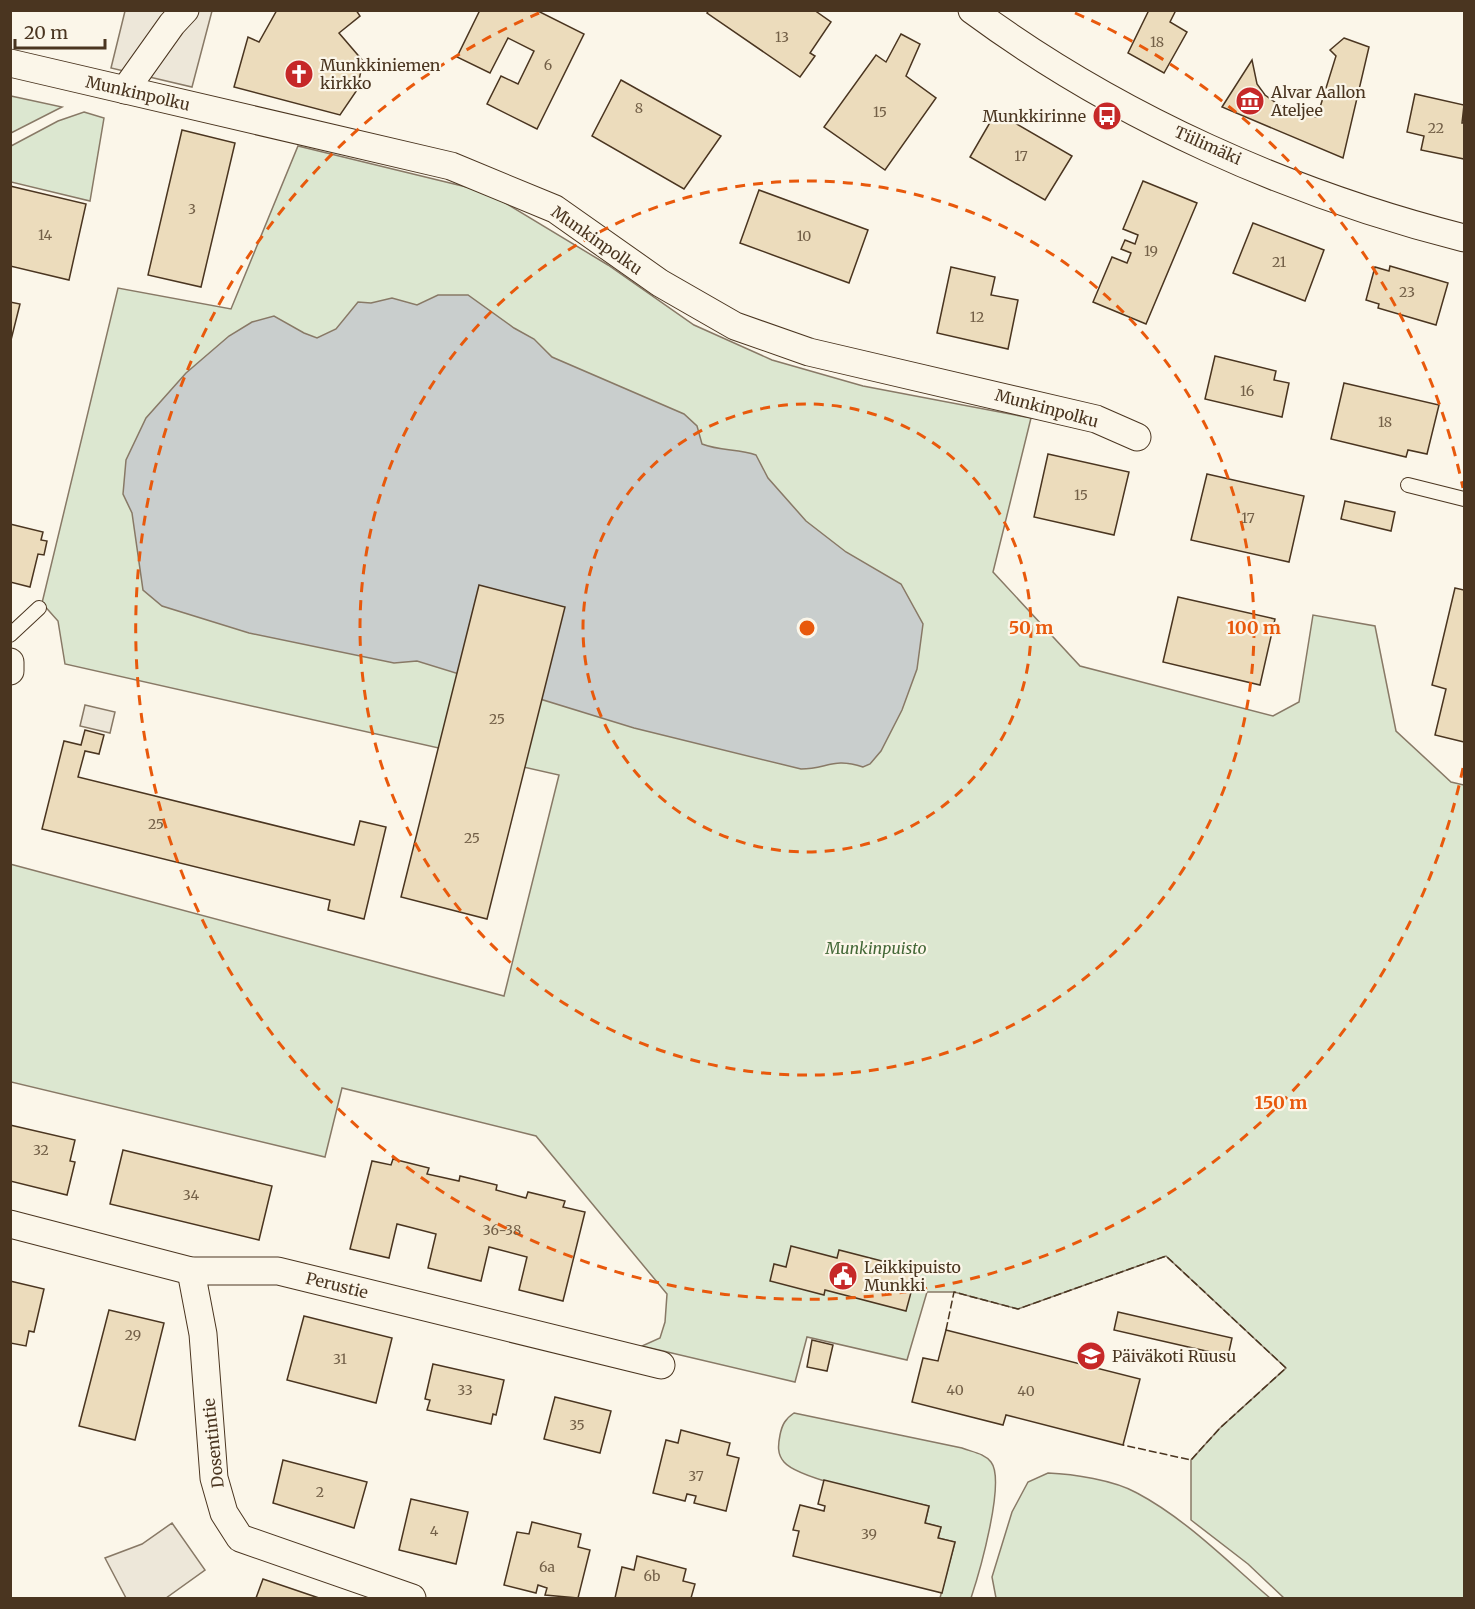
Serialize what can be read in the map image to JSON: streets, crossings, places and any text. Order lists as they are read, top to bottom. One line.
{"streets":{"street":["Munkinpolku","Tiilimäki","Perustie","Dosentintie"]},"crossings":[["Perustie","Dosentintie"]],"parks":["Munkinpuisto"],"places":{"church":["Munkkiniemen kirkko"],"museum":["Alvar Aallon Ateljee"],"bus stop":["Munkkirinne"],"public building":["Leikkipuisto Munkki"],"school or university":["Päiväkoti Ruusu"]},"house_numbers":["13","18","6","8","15","22","17","3","14","10","19","21","23","12","16","18","15","17","25","25","25","32","34","36-38","29","31","33","40","40","35","37","2","4","39","6a","6b"],"scale_bar":"20 m","rings":["50 m","100 m","150 m"]}
